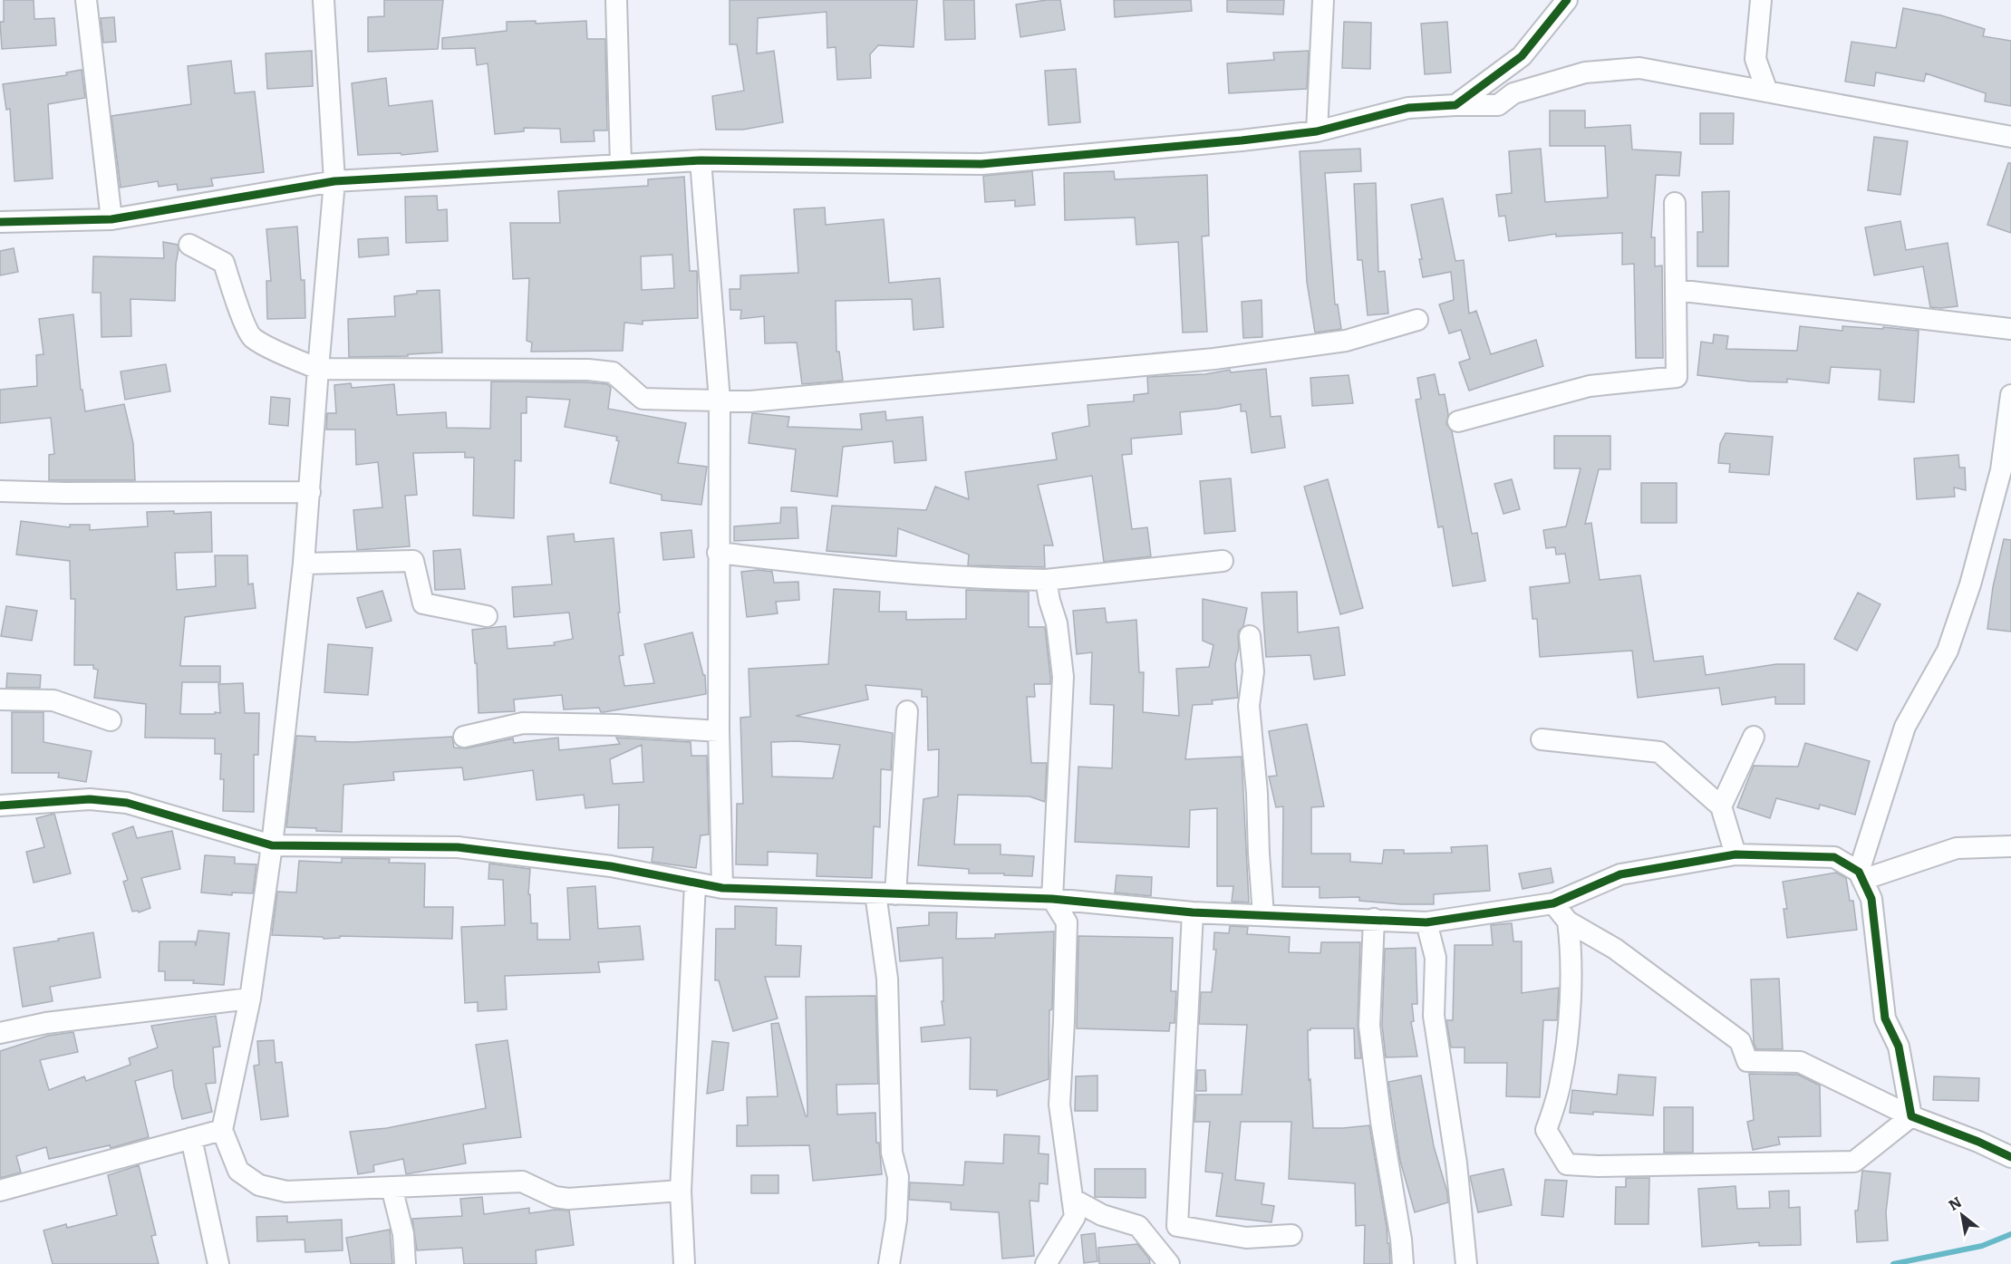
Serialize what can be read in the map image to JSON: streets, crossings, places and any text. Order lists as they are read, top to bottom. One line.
{"north":"top left"}
